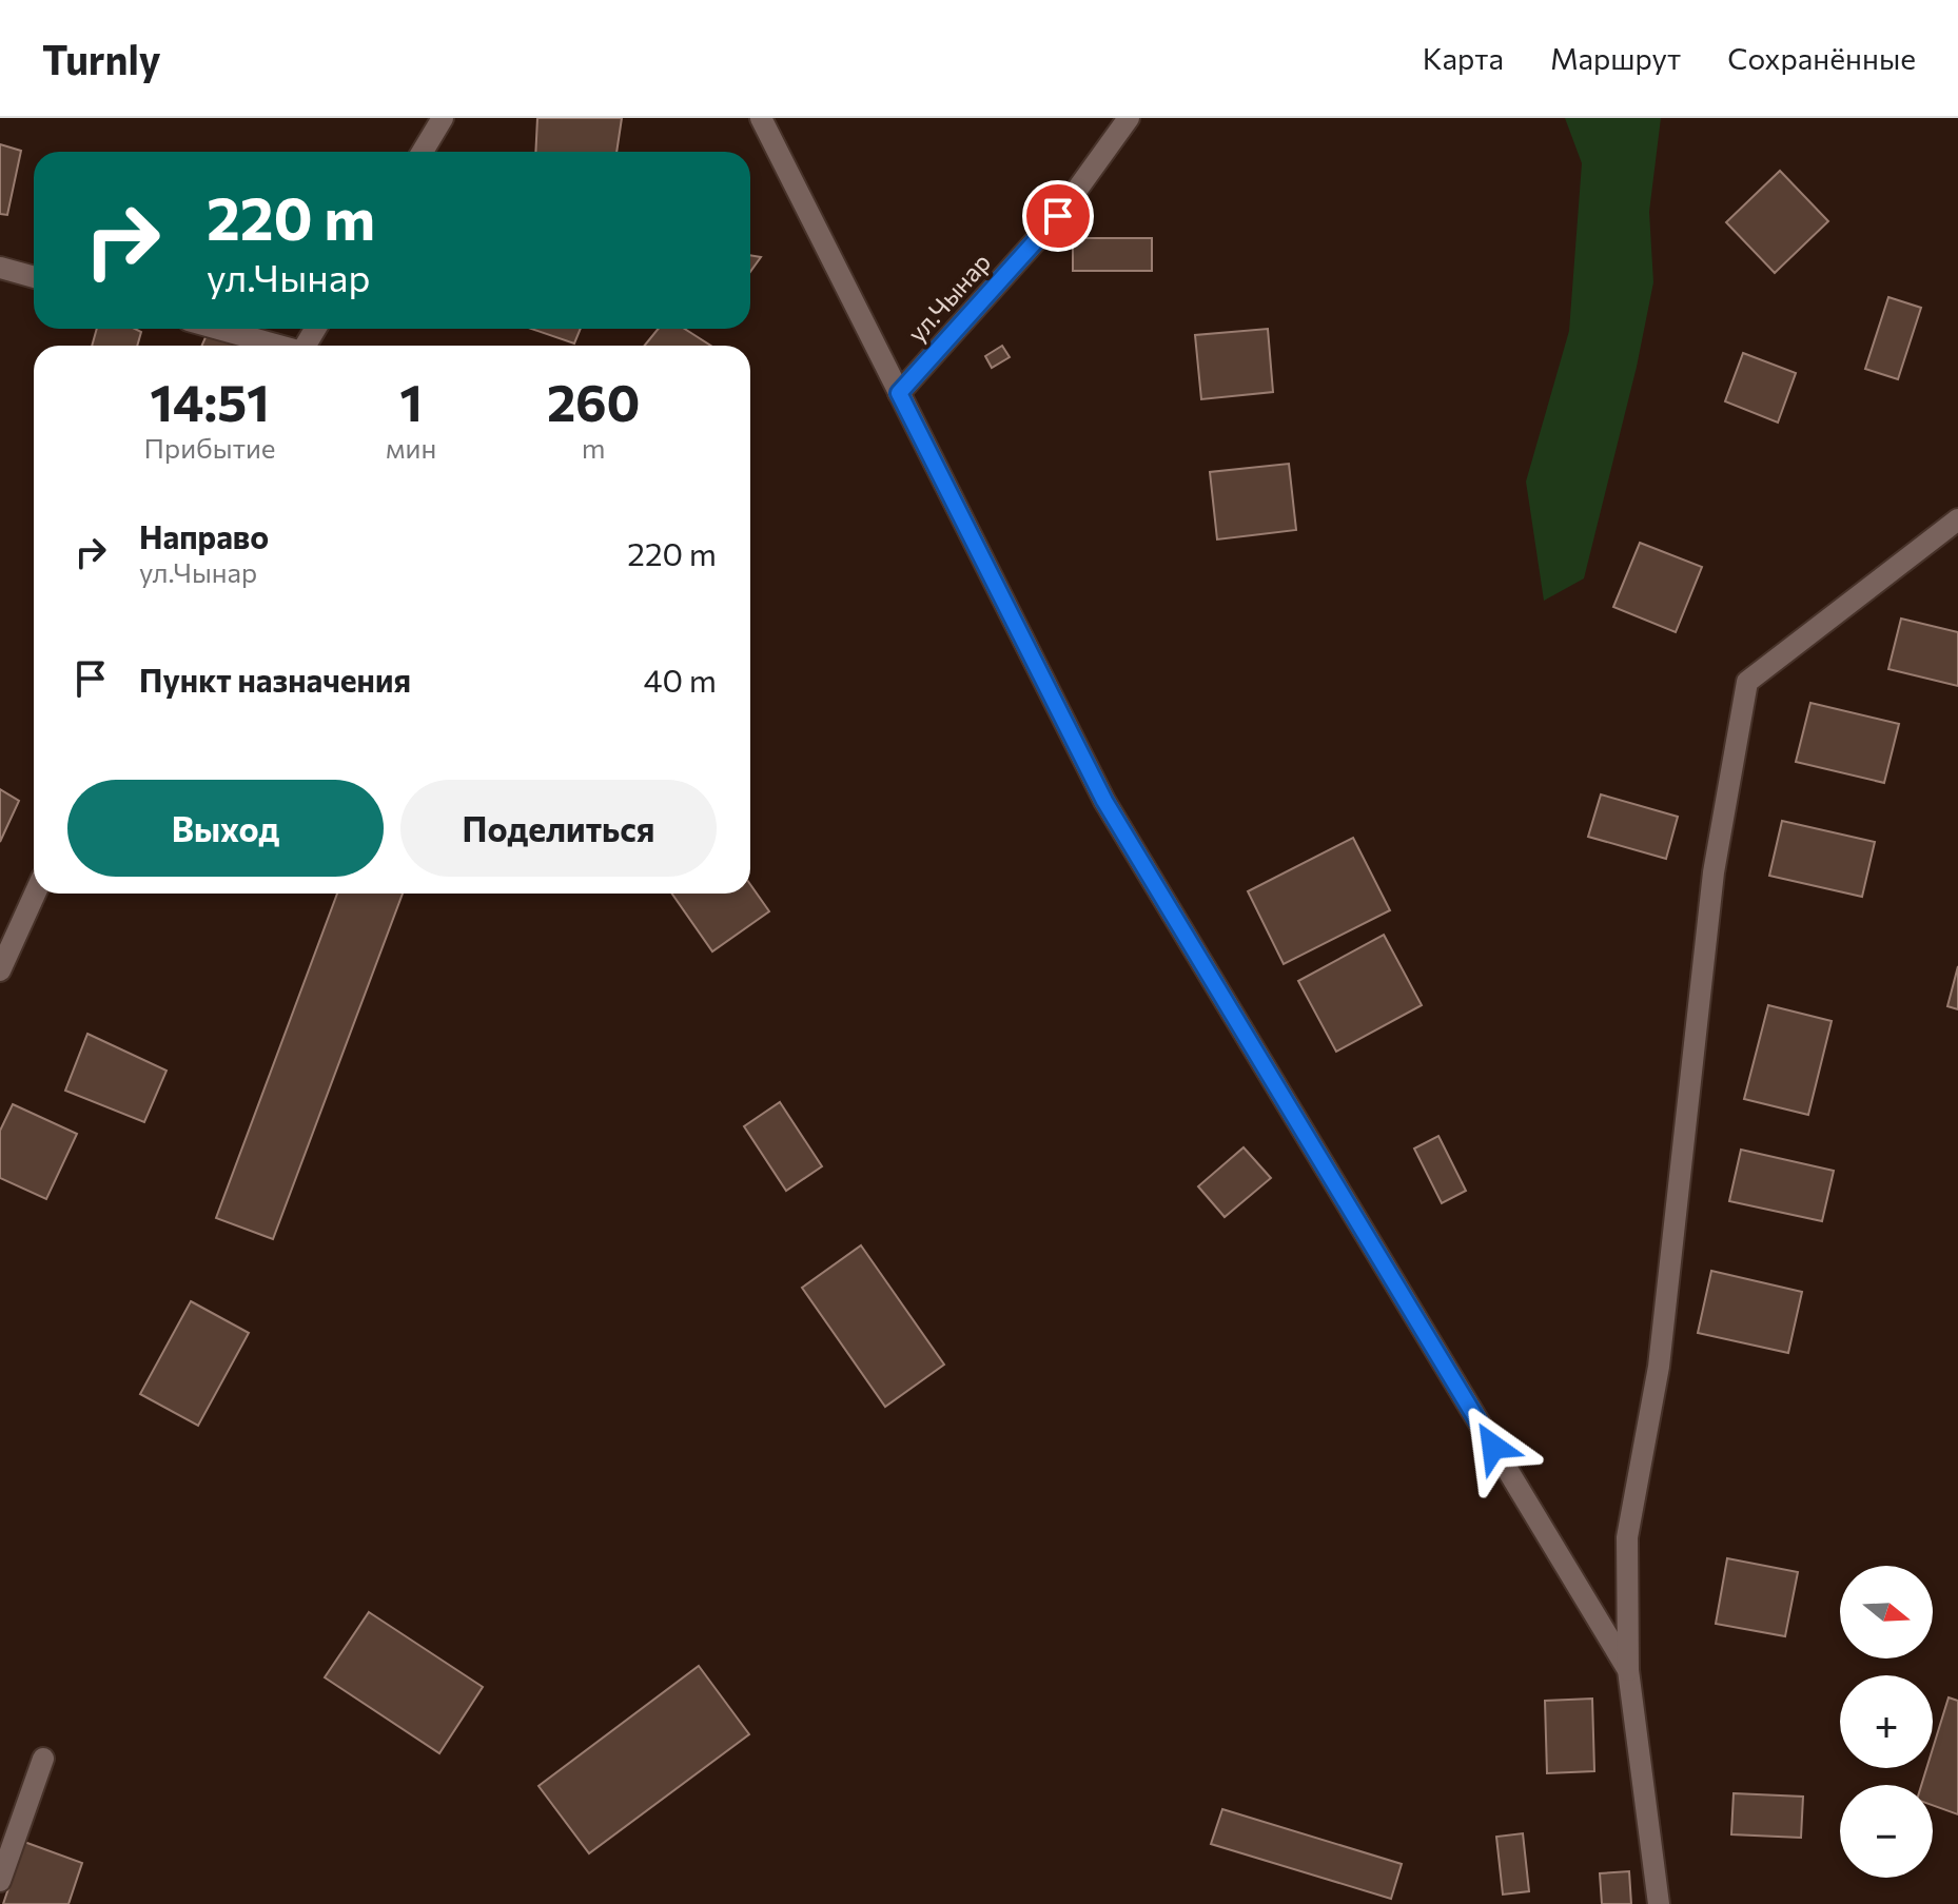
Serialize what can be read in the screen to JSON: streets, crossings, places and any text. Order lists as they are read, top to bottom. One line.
{"streets":{"street":["ул.Чынар"]},"north":"right","page":{"header":"Turnly","nav":["Карта","Маршрут","Сохранённые"],"turn":["220 m","ул.Чынар"],"eta":["14:51","Прибытие","1","мин","260","m"],"list":[{"name":"Направо","note":"ул.Чынар","value":"220 m"},{"name":"Пункт назначения","value":"40 m"}],"buttons":["Выход","Поделиться"],"map_buttons":["+","−"]}}
